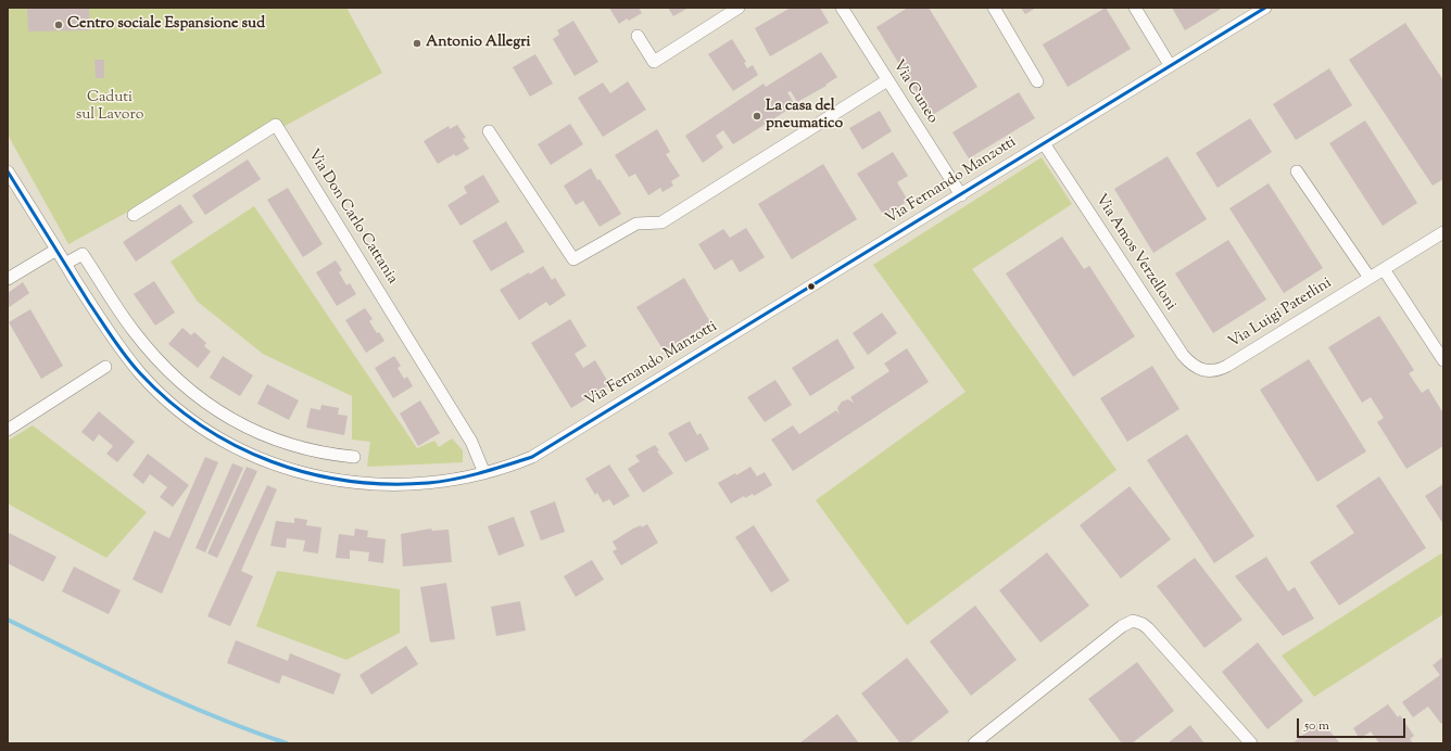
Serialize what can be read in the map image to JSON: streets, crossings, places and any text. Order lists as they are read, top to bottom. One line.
{"streets":{"street":["Via Cuneo","Via Fernando Manzotti","Via Don Carlo Cattania","Via Amos Verzelloni","Via Luigi Paterlini"]},"crossings":[["Via Cuneo","Via Fernando Manzotti"],["Via Fernando Manzotti","Via Don Carlo Cattania"],["Via Fernando Manzotti","Via Amos Verzelloni"],["Via Amos Verzelloni","Via Luigi Paterlini"]],"parks":["Caduti sul Lavoro"],"places":["Centro sociale Espansione sud","Antonio Allegri","La casa del pneumatico"],"scale_bar":"50 m"}
